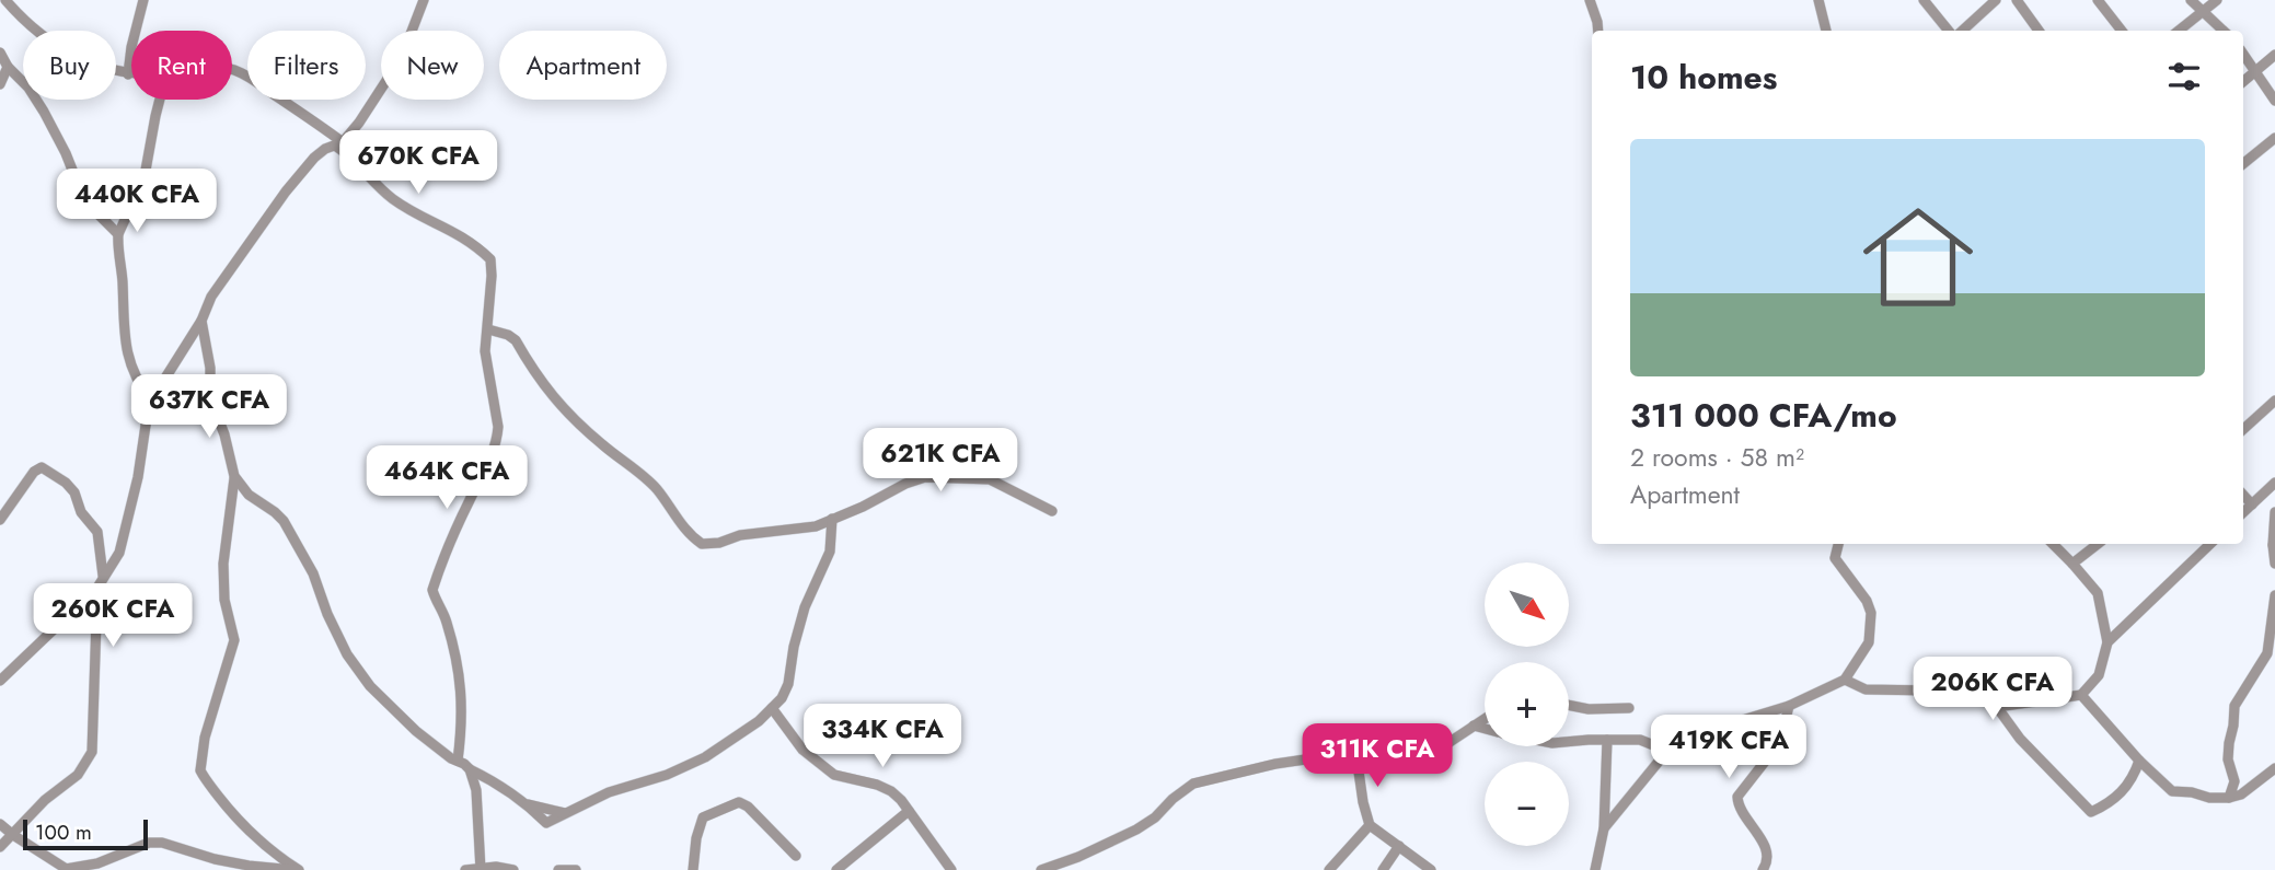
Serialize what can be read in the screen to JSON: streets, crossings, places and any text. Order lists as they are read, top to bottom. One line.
{"scale_bar":"100 m","north":"bottom right","page":{"chip":["Buy","Rent","Filters","New","Apartment"],"heading":"10 homes","list":[{"name":"311 000 CFA/mo","note":"2 rooms · 58 m² · Apartment"}],"price":["670K CFA","440K CFA","637K CFA","621K CFA","464K CFA","260K CFA","206K CFA","334K CFA","419K CFA","311K CFA"],"map_buttons":["+","−"],"scale":"100 m"}}
